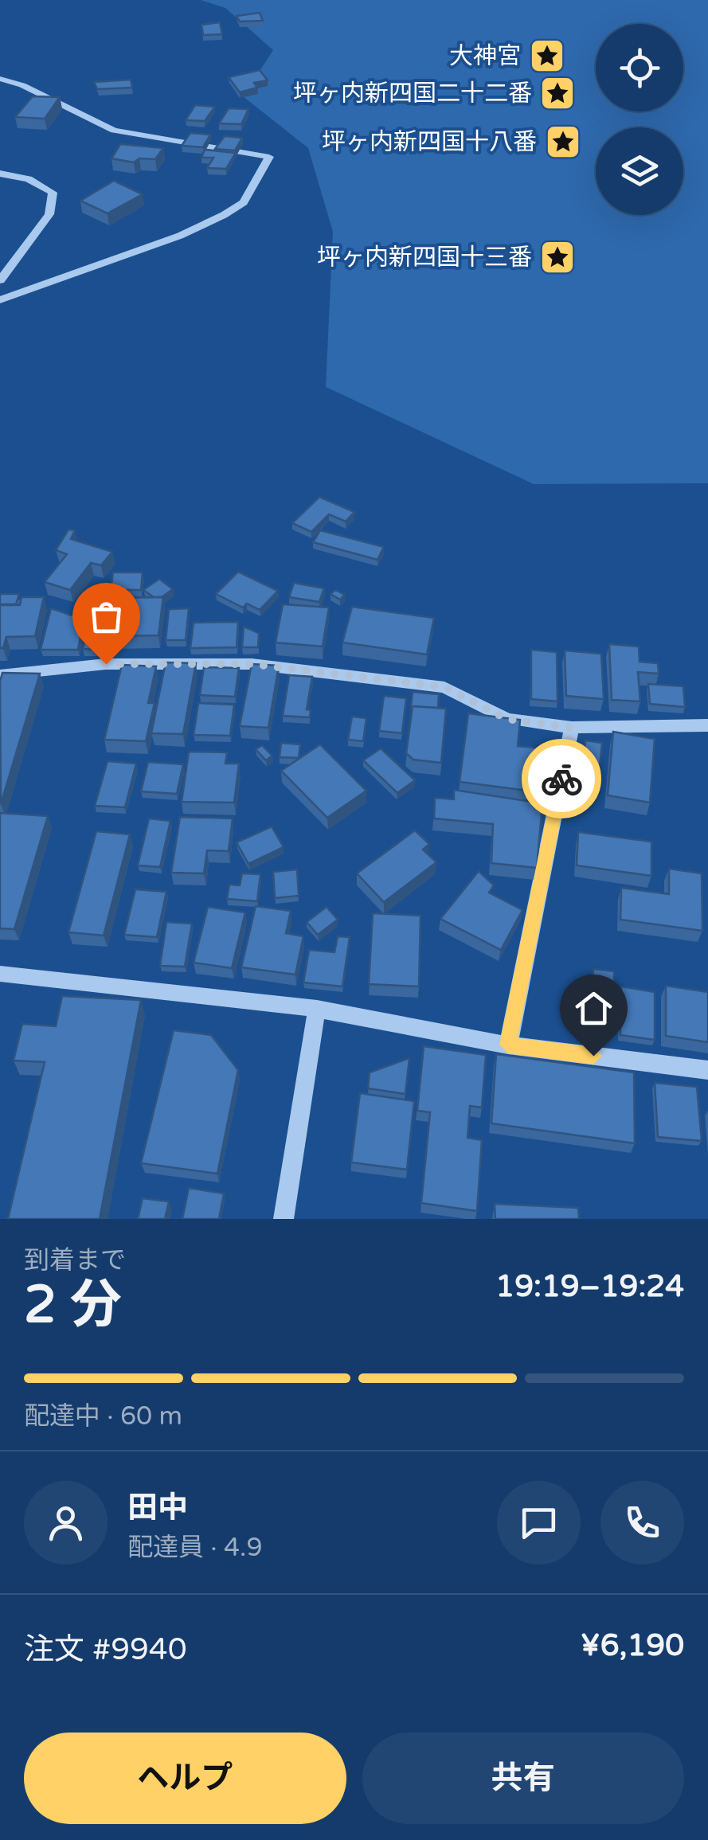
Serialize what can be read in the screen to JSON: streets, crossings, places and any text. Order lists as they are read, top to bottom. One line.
{"places":{"place":["大神宮","坪ヶ内新四国二十二番","坪ヶ内新四国十八番","坪ヶ内新四国十三番"]},"page":{"heading":["2 分","到着まで","19:19–19:24"],"panel":["田中","配達員 · 4.9","注文 #9940","¥6,190"],"bar":"配達中 · 60 m","buttons":["ヘルプ","共有"]}}
